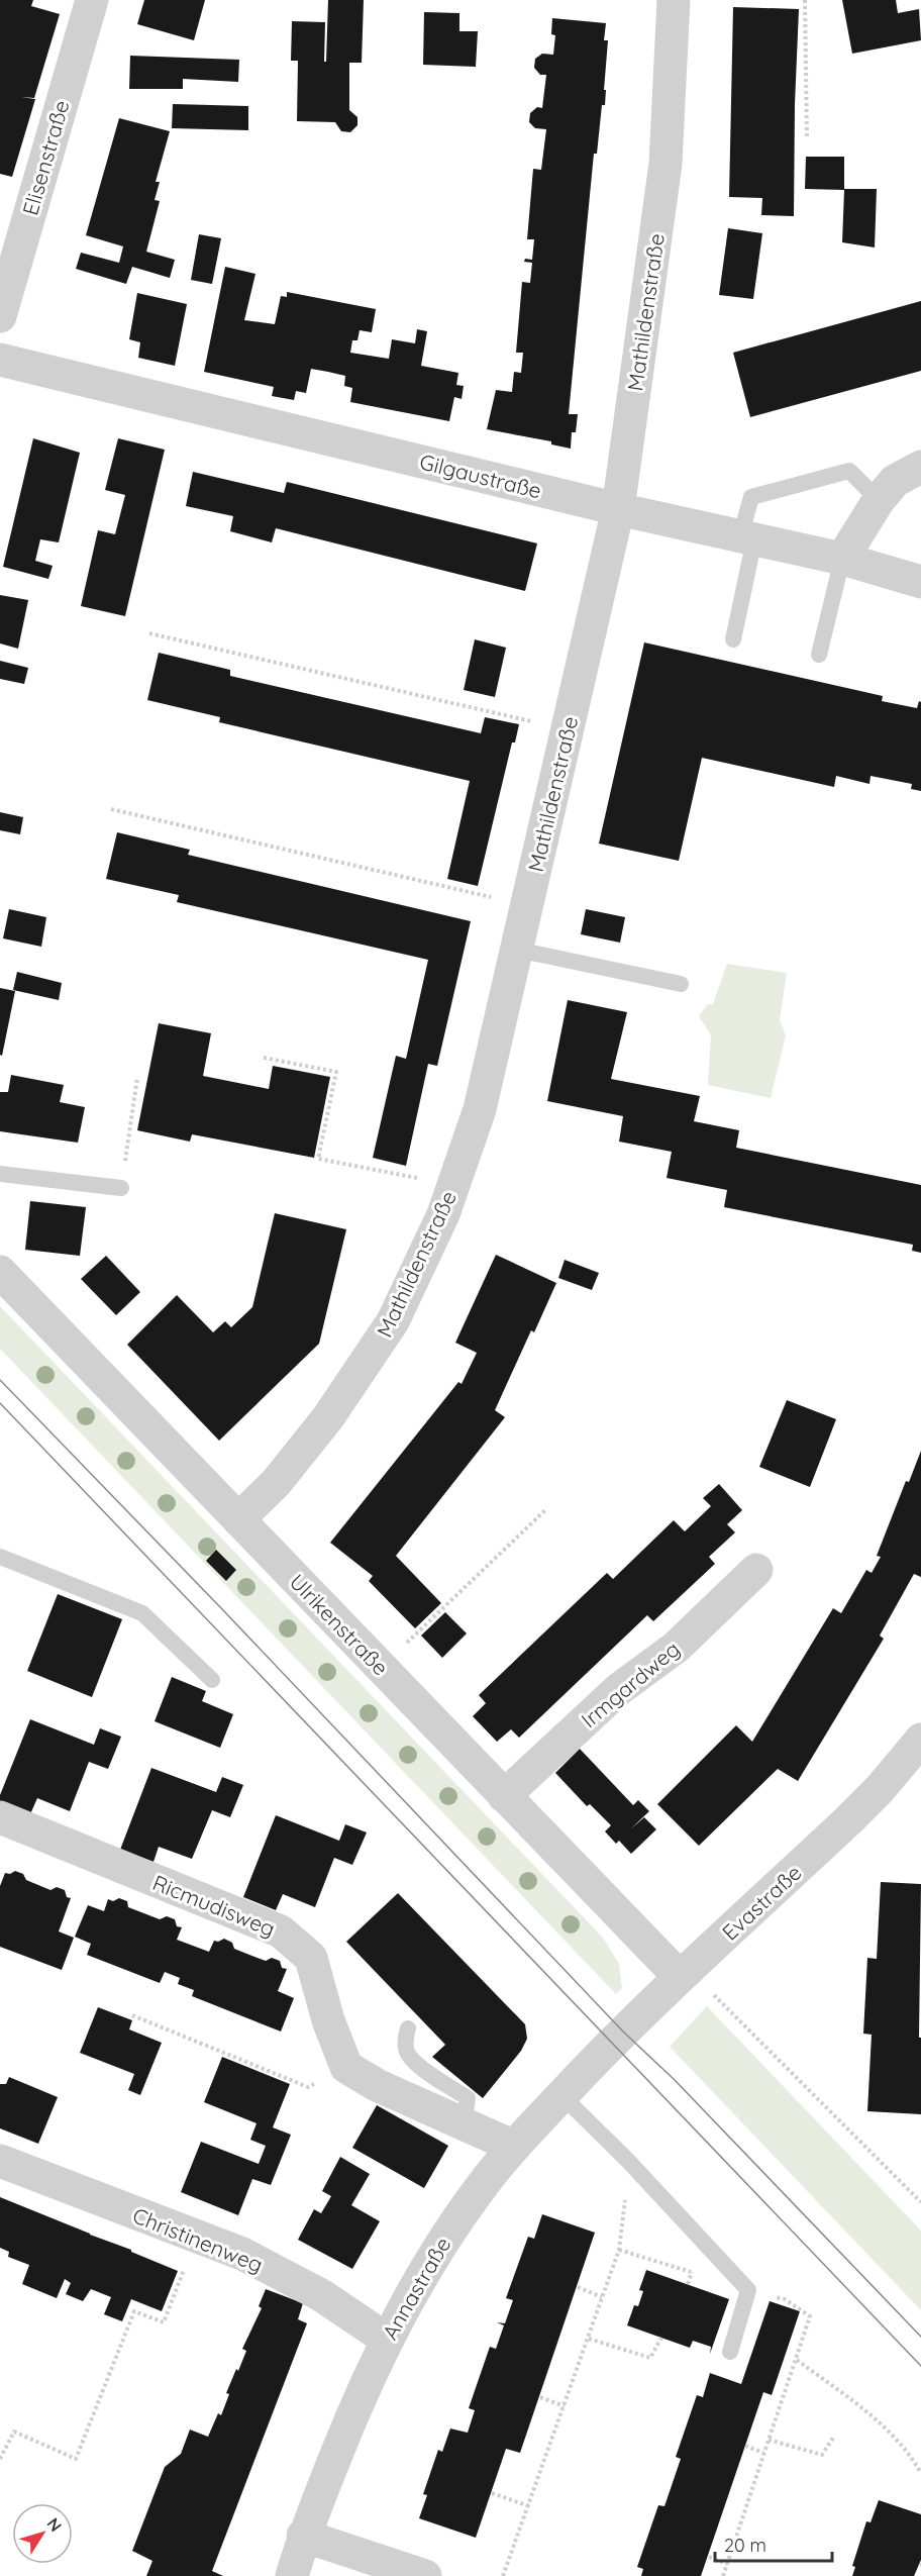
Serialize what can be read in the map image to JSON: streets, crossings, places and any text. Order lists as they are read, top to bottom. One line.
{"streets":{"street":["Elisenstraße","Mathildenstraße","Gilgaustraße","Ulrikenstraße","Irmgardweg","Evastraße","Ricmudisweg","Christinenweg","Annastraße"]},"crossings":[["Mathildenstraße","Gilgaustraße"],["Mathildenstraße","Ulrikenstraße"],["Ulrikenstraße","Irmgardweg"],["Ulrikenstraße","Evastraße"],["Evastraße","Annastraße"],["Christinenweg","Annastraße"]],"scale_bar":"20 m","north":"top right"}
